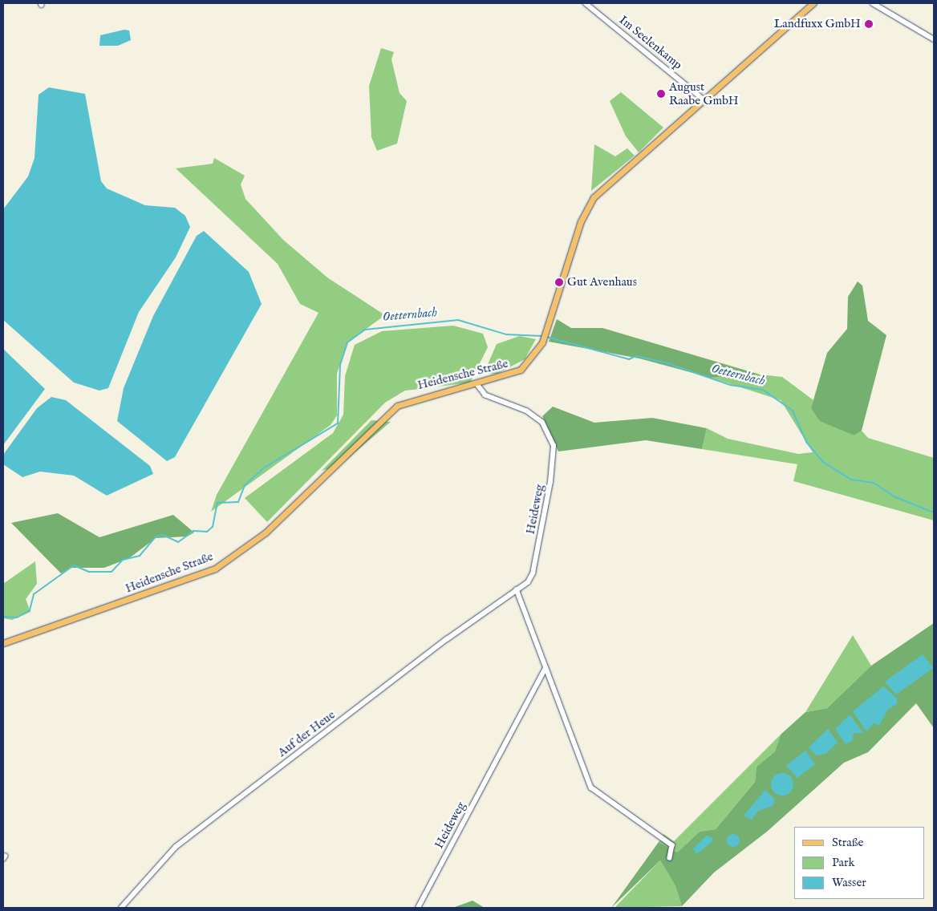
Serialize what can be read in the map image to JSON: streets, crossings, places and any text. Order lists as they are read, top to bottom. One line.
{"streets":{"main road":["Heidensche Straße"],"street":["Im Seelenkamp","Heideweg","Auf der Heue"]},"crossings":[["Im Seelenkamp","Heidensche Straße"],["Heidensche Straße","Heideweg"],["Heideweg","Auf der Heue"]],"water":["Oetternbach"],"places":["Landfuxx GmbH","August Raabe GmbH","Gut Avenhaus"],"legend":["Straße","Park","Wasser"]}
